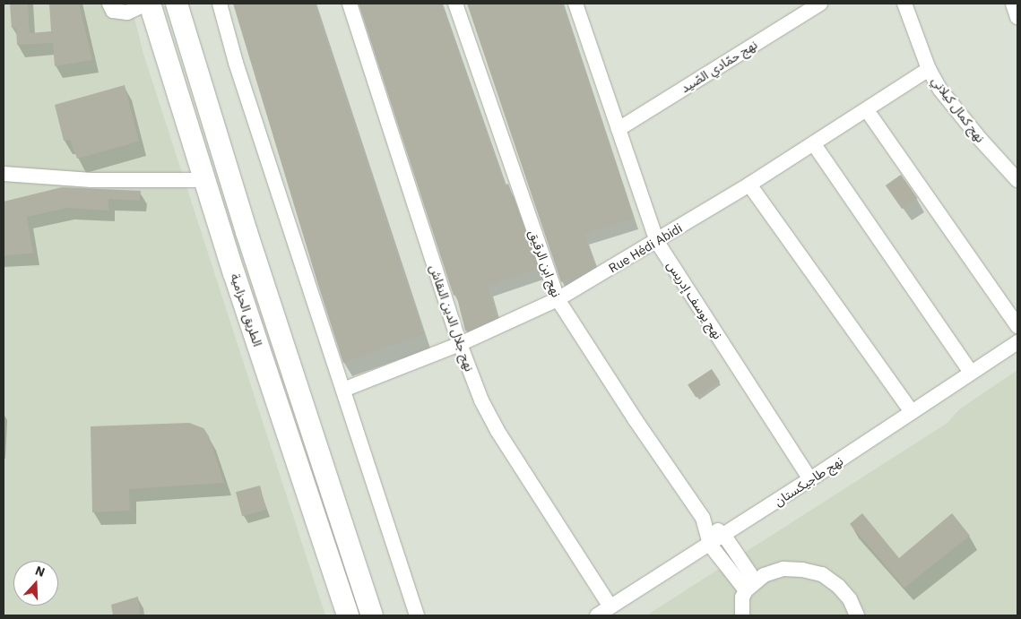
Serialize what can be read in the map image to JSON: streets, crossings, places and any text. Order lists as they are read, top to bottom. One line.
{"streets":{"highway":["الطريق الحزامية"],"street":["نهج حمّادي الصّيد","نهج كمال كيلاني","Rue Hédi Abidi","نهج ابن الرقيق","نهج يوسف إدريس","نهج جلال الدين النقاش","نهج طاجيكستان"]},"crossings":[["نهج حمّادي الصّيد","نهج يوسف إدريس"],["نهج كمال كيلاني","Rue Hédi Abidi"],["Rue Hédi Abidi","نهج ابن الرقيق"],["Rue Hédi Abidi","نهج يوسف إدريس"],["Rue Hédi Abidi","نهج جلال الدين النقاش"],["نهج ابن الرقيق","نهج طاجيكستان"],["نهج يوسف إدريس","نهج طاجيكستان"],["نهج جلال الدين النقاش","نهج طاجيكستان"]],"north":"top"}
